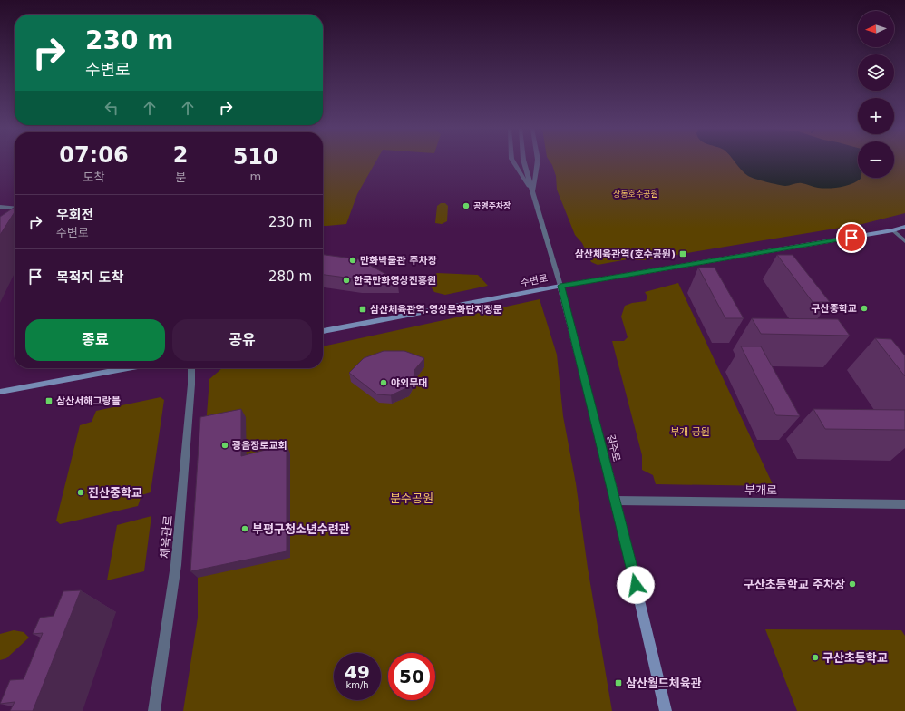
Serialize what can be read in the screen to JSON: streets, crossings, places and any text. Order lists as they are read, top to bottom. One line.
{"streets":{"main road":["수변로","길주로"],"street":["부개로","체육관로"]},"crossings":[["수변로","길주로"],["길주로","부개로"]],"parks":["상동호수공원","부개 공원","분수공원"],"places":{"other":["공영주차장","만화박물관 주차장","한국만화영상진흥원","구산중학교","야외무대","광음장로교회","진산중학교","부평구청소년수련관","구산초등학교 주차장","구산초등학교"],"transit":["삼산체육관역(호수공원)","삼산체육관역.영상문화단지정문","삼산서해그랑블","삼산월드체육관"]},"north":"left","page":{"map_buttons":["+","−"],"turn":["230 m","수변로"],"eta":["07:06","도착","2","분","510","m"],"list":[{"name":"우회전","note":"수변로","value":"230 m"},{"name":"목적지 도착","value":"280 m"}],"buttons":["종료","공유"],"speed":"49 km/h","limit":"50"}}
